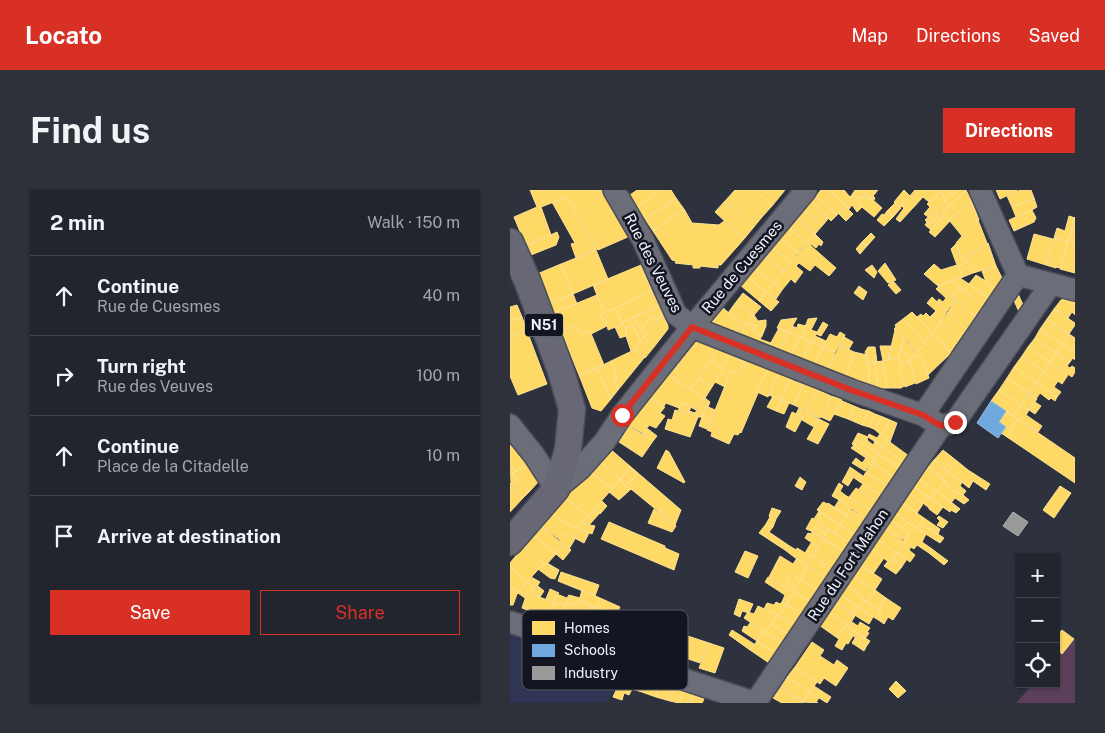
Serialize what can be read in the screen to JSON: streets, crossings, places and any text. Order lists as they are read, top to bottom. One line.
{"streets":{"main road":["N51"],"street":["Rue des Veuves","Rue de Cuesmes","Rue du Fort Mahon"]},"crossings":[["Rue des Veuves","Rue de Cuesmes"],["Rue des Veuves","Rue du Fort Mahon"],["Rue de Cuesmes","N51"]],"legend":["Homes","Schools","Industry"],"page":{"header":"Locato","nav":["Map","Directions","Saved"],"buttons":["Directions",["Save","Share"]],"title":"Find us","heading":["2 min","Walk · 150 m"],"list":[["Continue","Rue de Cuesmes","40 m"],["Turn right","Rue des Veuves","100 m"],["Continue","Place de la Citadelle","10 m"],"Arrive at destination"],"map_buttons":["+","−"]}}
